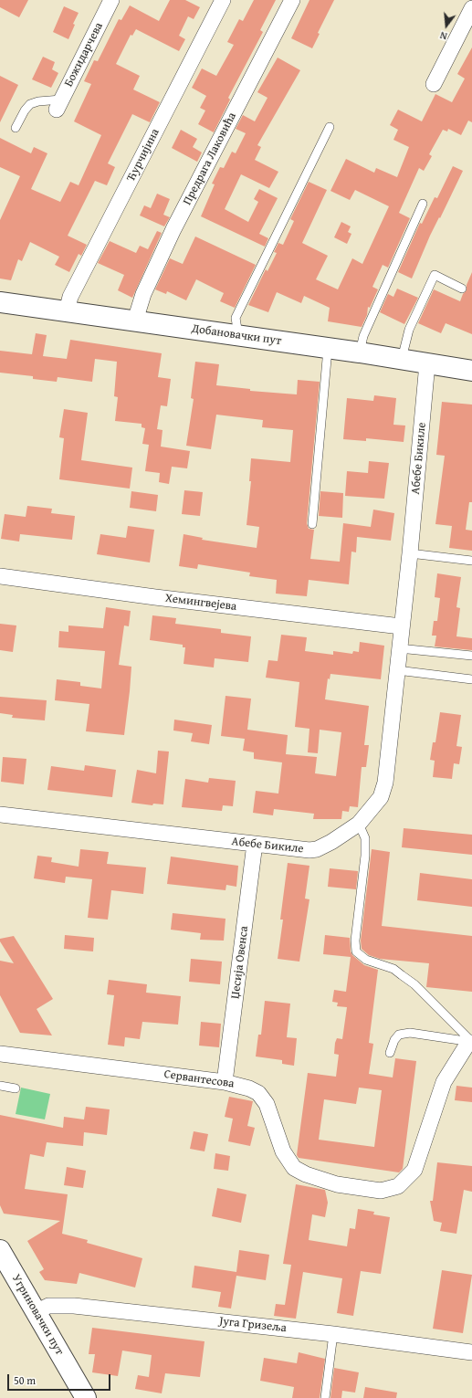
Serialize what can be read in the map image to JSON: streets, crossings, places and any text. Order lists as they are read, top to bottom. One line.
{"streets":{"street":["Божидарчева","Ћурчијина","Предрага Лаковића","Добановачки пут","Абебе Бикиле","Хемингвејева","Џесија Овенса","Сервантесова","Угриновачки пут","Југа Гризеља"]},"crossings":[["Ћурчијина","Добановачки пут"],["Предрага Лаковића","Добановачки пут"],["Добановачки пут","Абебе Бикиле"],["Абебе Бикиле","Хемингвејева"],["Абебе Бикиле","Џесија Овенса"],["Џесија Овенса","Сервантесова"],["Угриновачки пут","Југа Гризеља"]],"scale_bar":"50 m","north":"bottom"}
